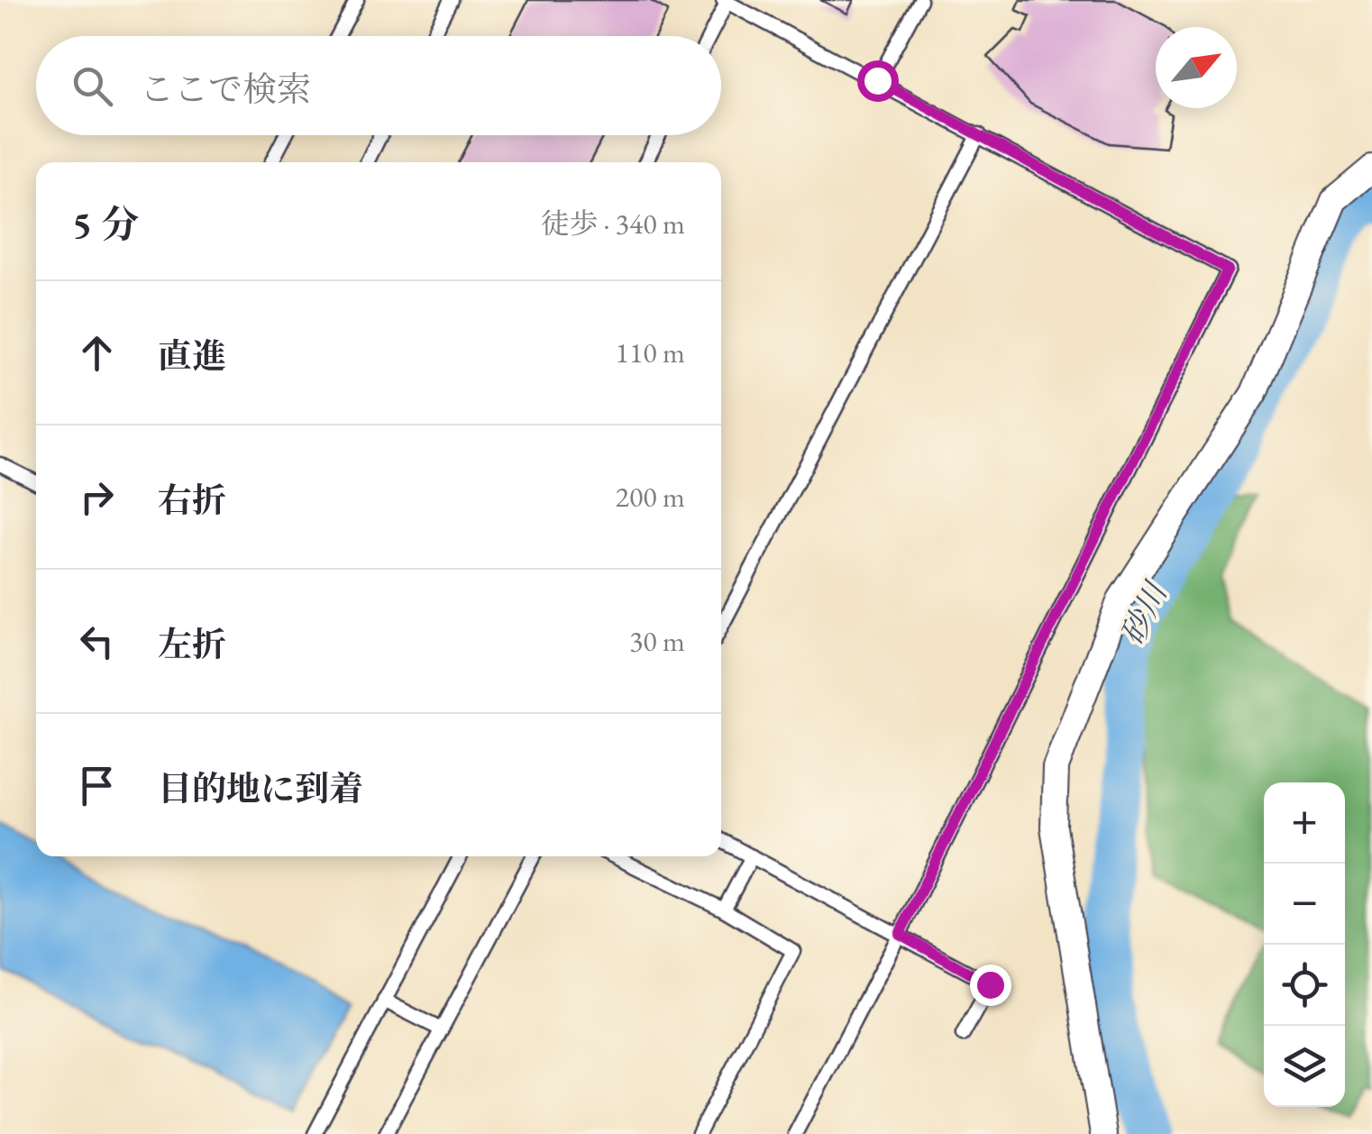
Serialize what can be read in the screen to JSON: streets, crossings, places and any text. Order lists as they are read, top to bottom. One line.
{"water":["砂川"],"north":"top right","page":{"search":"ここで検索","heading":["5 分","徒歩 · 340 m"],"list":[["直進","110 m"],["右折","200 m"],["左折","30 m"],"目的地に到着"],"map_buttons":["+","−"]}}
